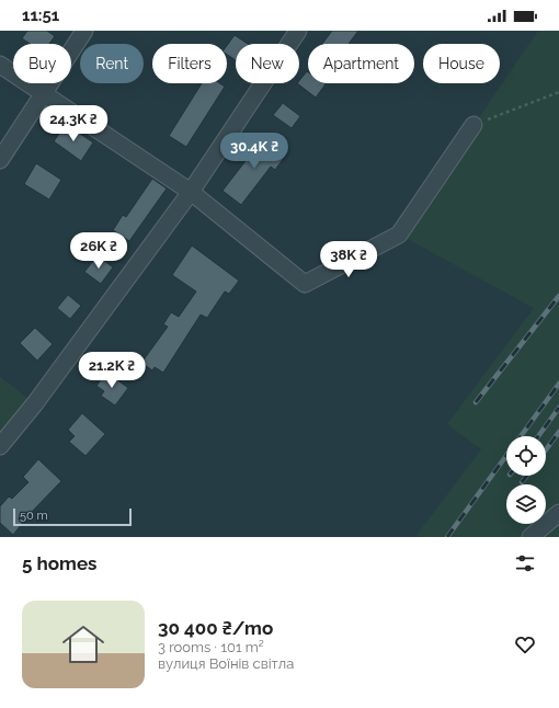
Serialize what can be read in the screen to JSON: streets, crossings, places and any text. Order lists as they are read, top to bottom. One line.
{"scale_bar":"50 m","page":{"status":"11:51","chip":["Buy","Rent","Filters","New","Apartment","House"],"price":["24.3K ₴","30.4K ₴","26K ₴","38K ₴","21.2K ₴"],"scale":"50 m","heading":"5 homes","list":[{"name":"30 400 ₴/mo","note":"3 rooms · 101 m² · вулиця Воїнів світла"}]}}
